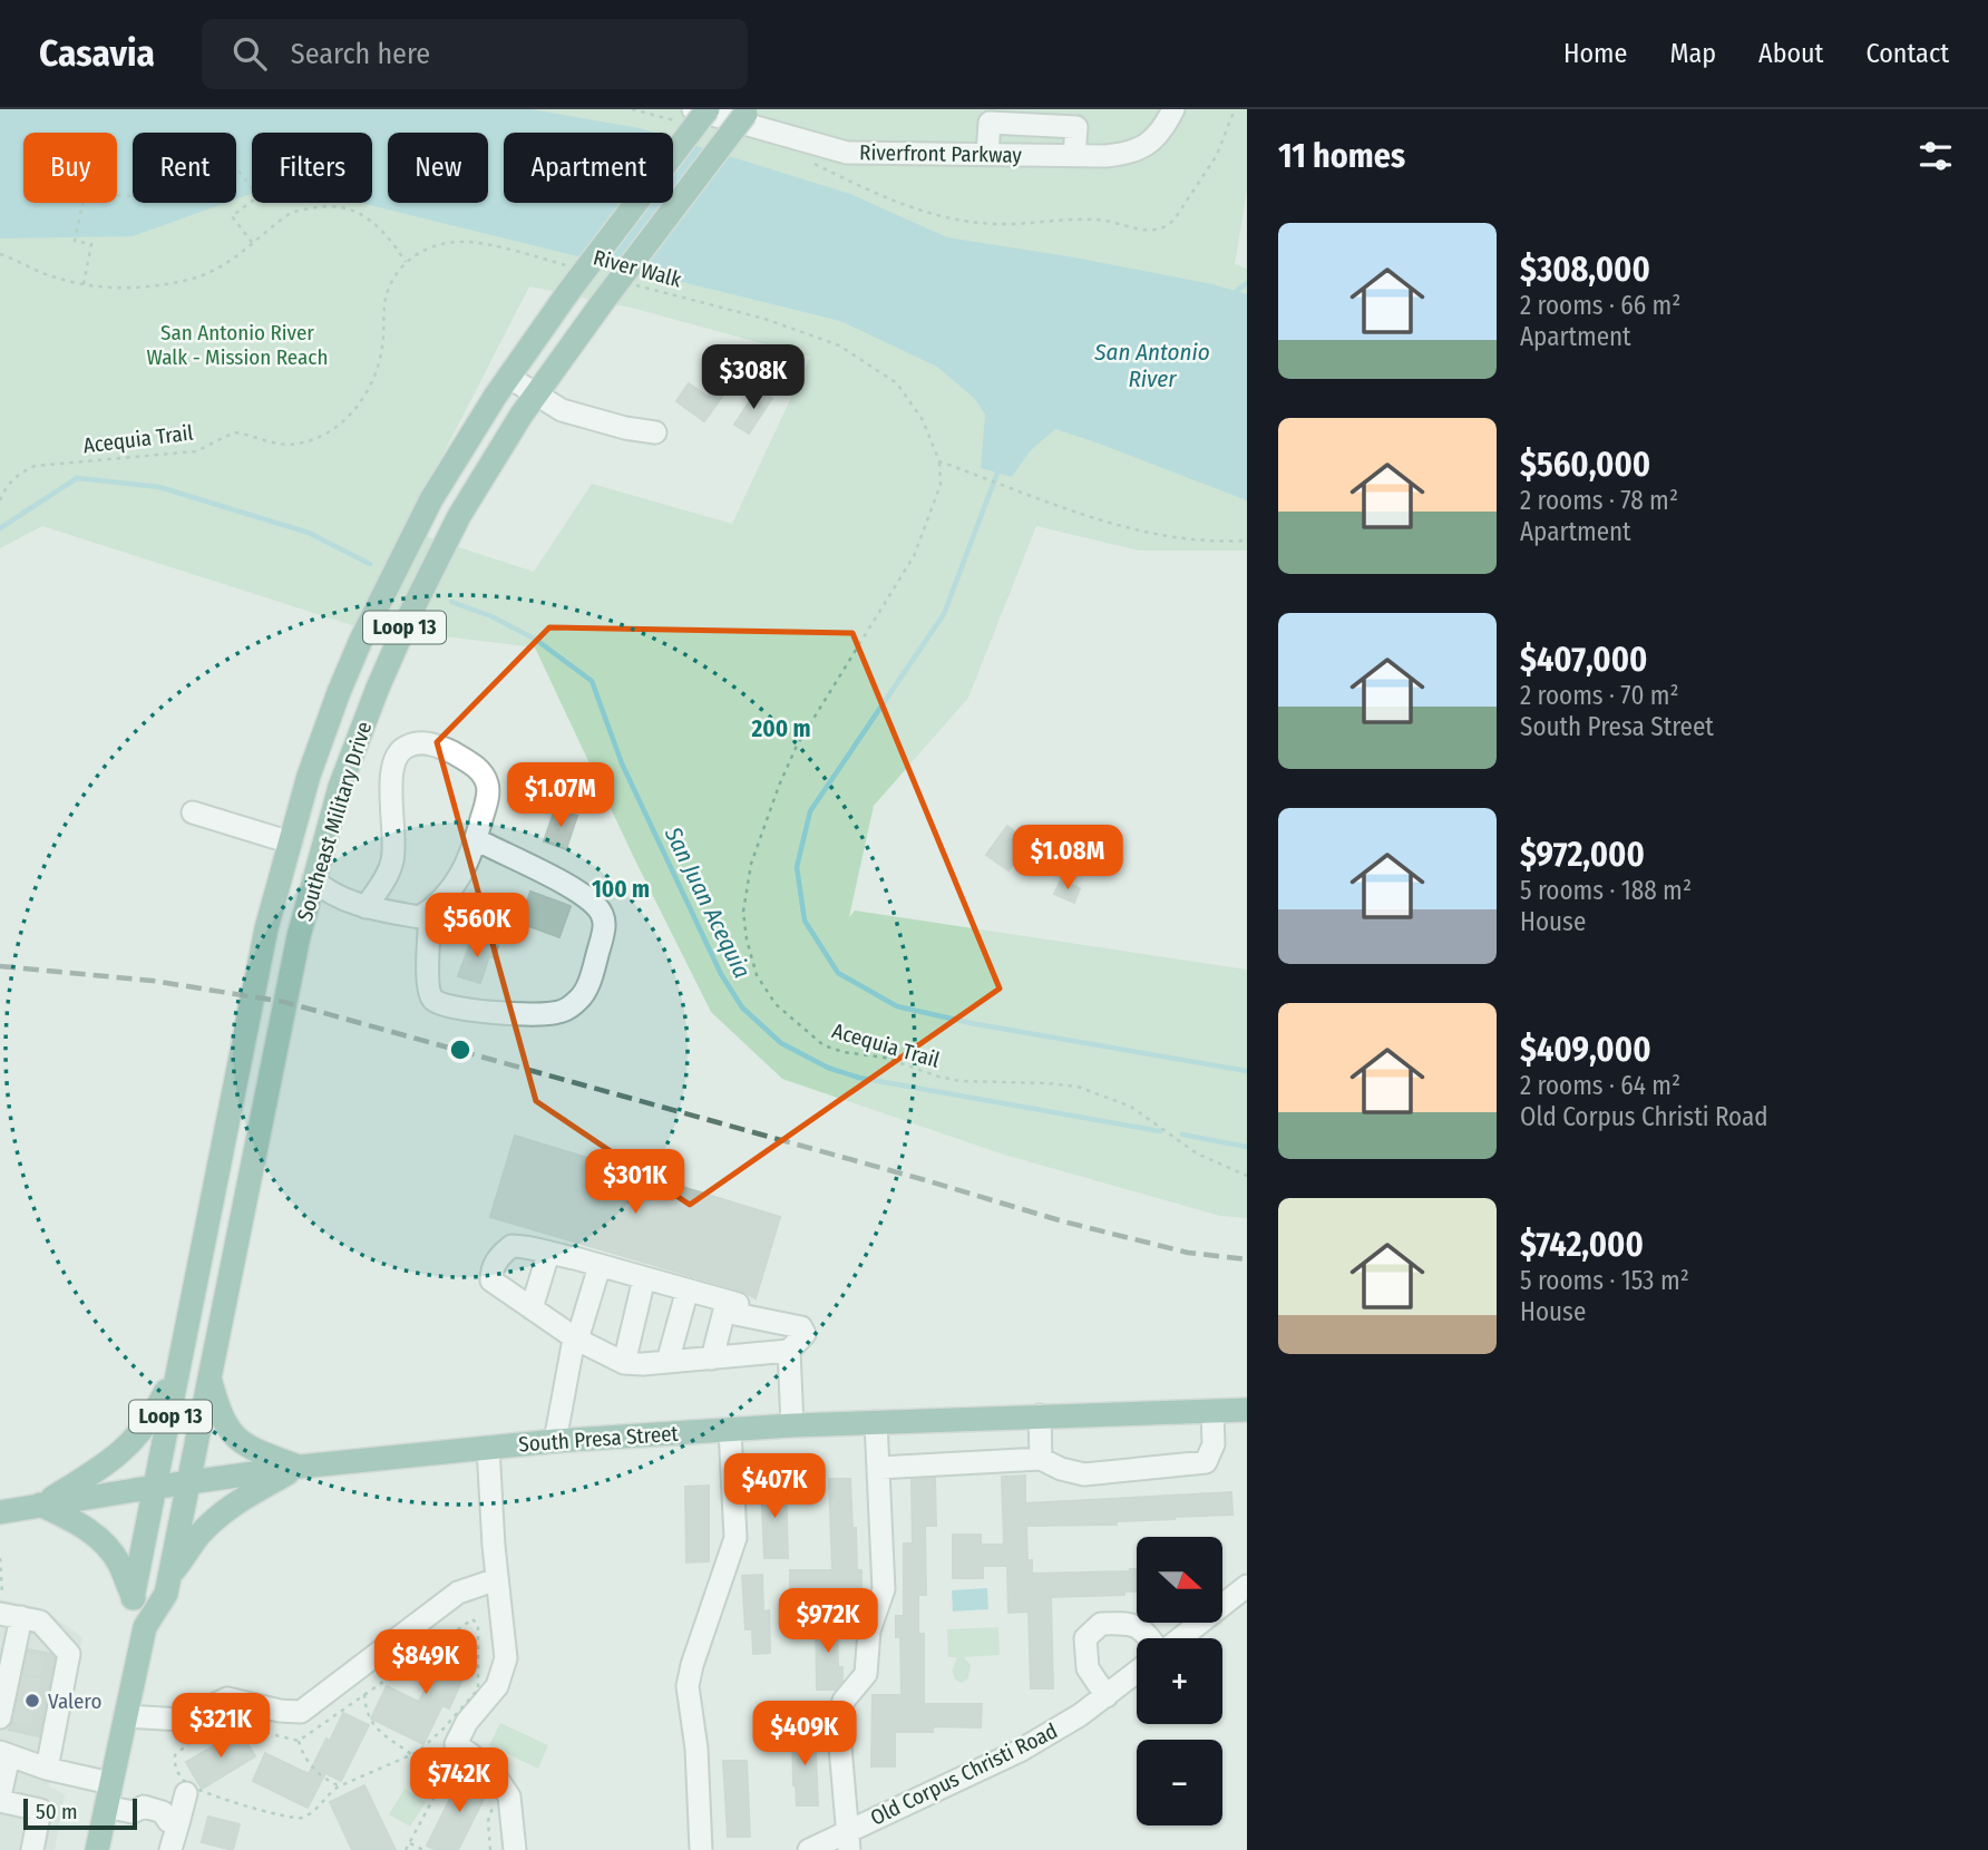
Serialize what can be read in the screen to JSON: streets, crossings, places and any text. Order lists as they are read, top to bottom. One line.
{"streets":{"main road":["Loop 13","Southeast Military Drive","South Presa Street"],"street":["Riverfront Parkway","Old Corpus Christi Road"],"path":["River Walk","Acequia Trail"]},"crossings":[["River Walk","Acequia Trail"],["Southeast Military Drive","South Presa Street"]],"water":["San Antonio River","San Juan Acequia"],"parks":["San Antonio River Walk - Mission Reach"],"places":["Valero"],"scale_bar":"50 m","north":"right","page":{"header":"Casavia","search":"Search here","nav":["Home","Map","About","Contact"],"heading":"11 homes","chip":["Buy","Rent","Filters","New","Apartment"],"list":[{"name":"$308,000","note":"2 rooms · 66 m² · Apartment"},{"name":"$560,000","note":"2 rooms · 78 m² · Apartment"},{"name":"$407,000","note":"2 rooms · 70 m² · South Presa Street"},{"name":"$972,000","note":"5 rooms · 188 m² · House"},{"name":"$409,000","note":"2 rooms · 64 m² · Old Corpus Christi Road"},{"name":"$742,000","note":"5 rooms · 153 m² · House"}],"price":["$308K","$1.07M","$1.08M","$560K","$301K","$407K","$972K","$849K","$321K","$409K","$742K"],"map_buttons":["+","−"],"scale":"50 m"},"rings":["200 m","100 m"]}
